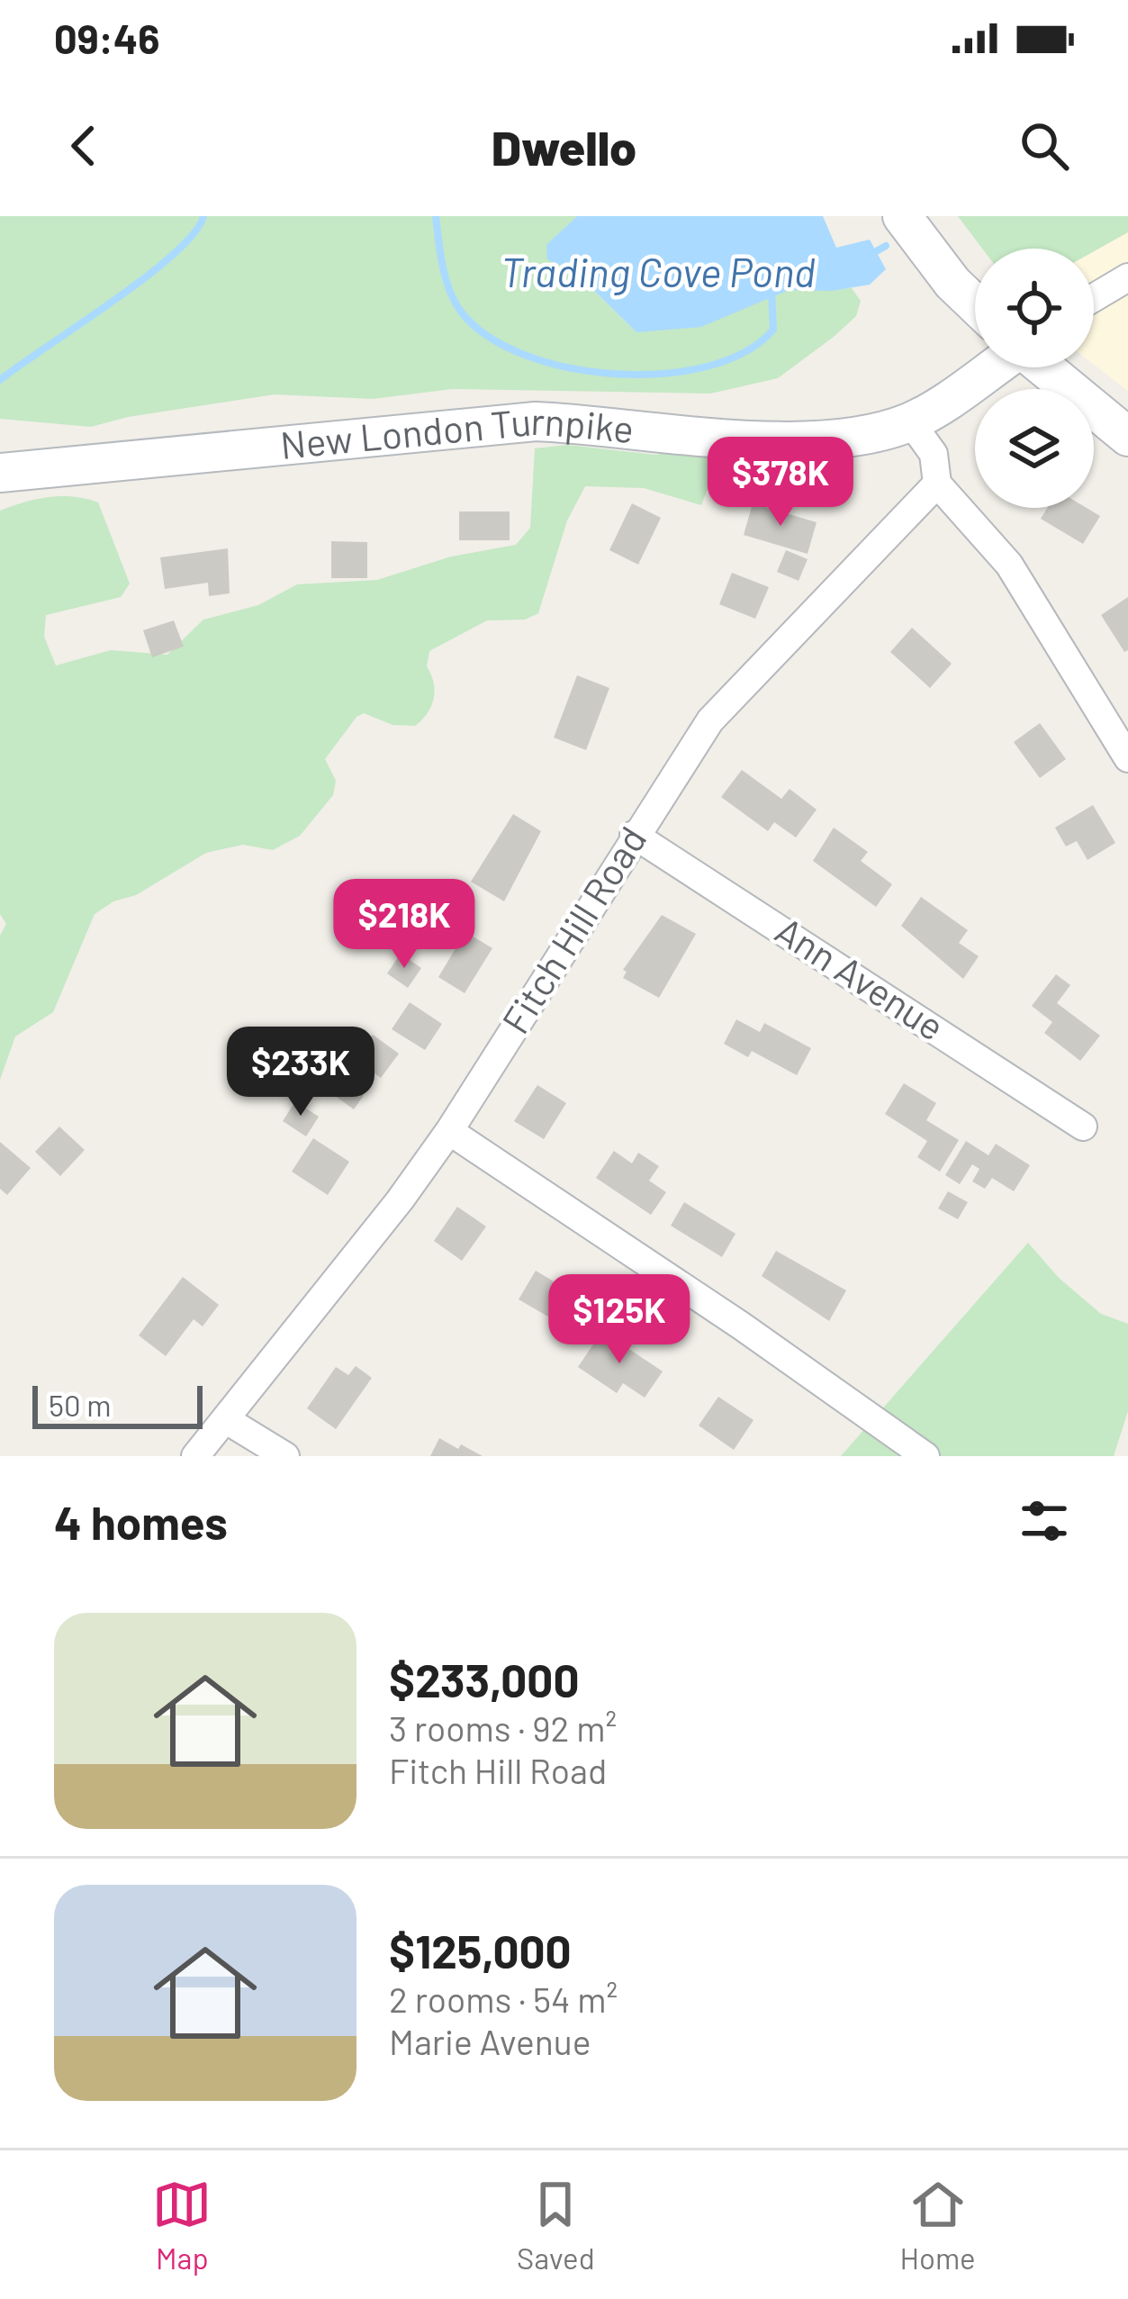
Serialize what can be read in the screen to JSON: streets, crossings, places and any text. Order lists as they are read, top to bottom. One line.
{"streets":{"main road":["New London Turnpike"],"street":["Fitch Hill Road","Ann Avenue"]},"crossings":[["Fitch Hill Road","Ann Avenue"]],"water":["Trading Cove Pond"],"scale_bar":"50 m","page":{"status":"09:46","header":"Dwello","price":["$378K","$218K","$233K","$125K"],"scale":"50 m","heading":"4 homes","list":[{"name":"$233,000","note":"3 rooms · 92 m² · Fitch Hill Road"},{"name":"$125,000","note":"2 rooms · 54 m² · Marie Avenue"}],"tabs":["Map","Saved","Home"]}}
